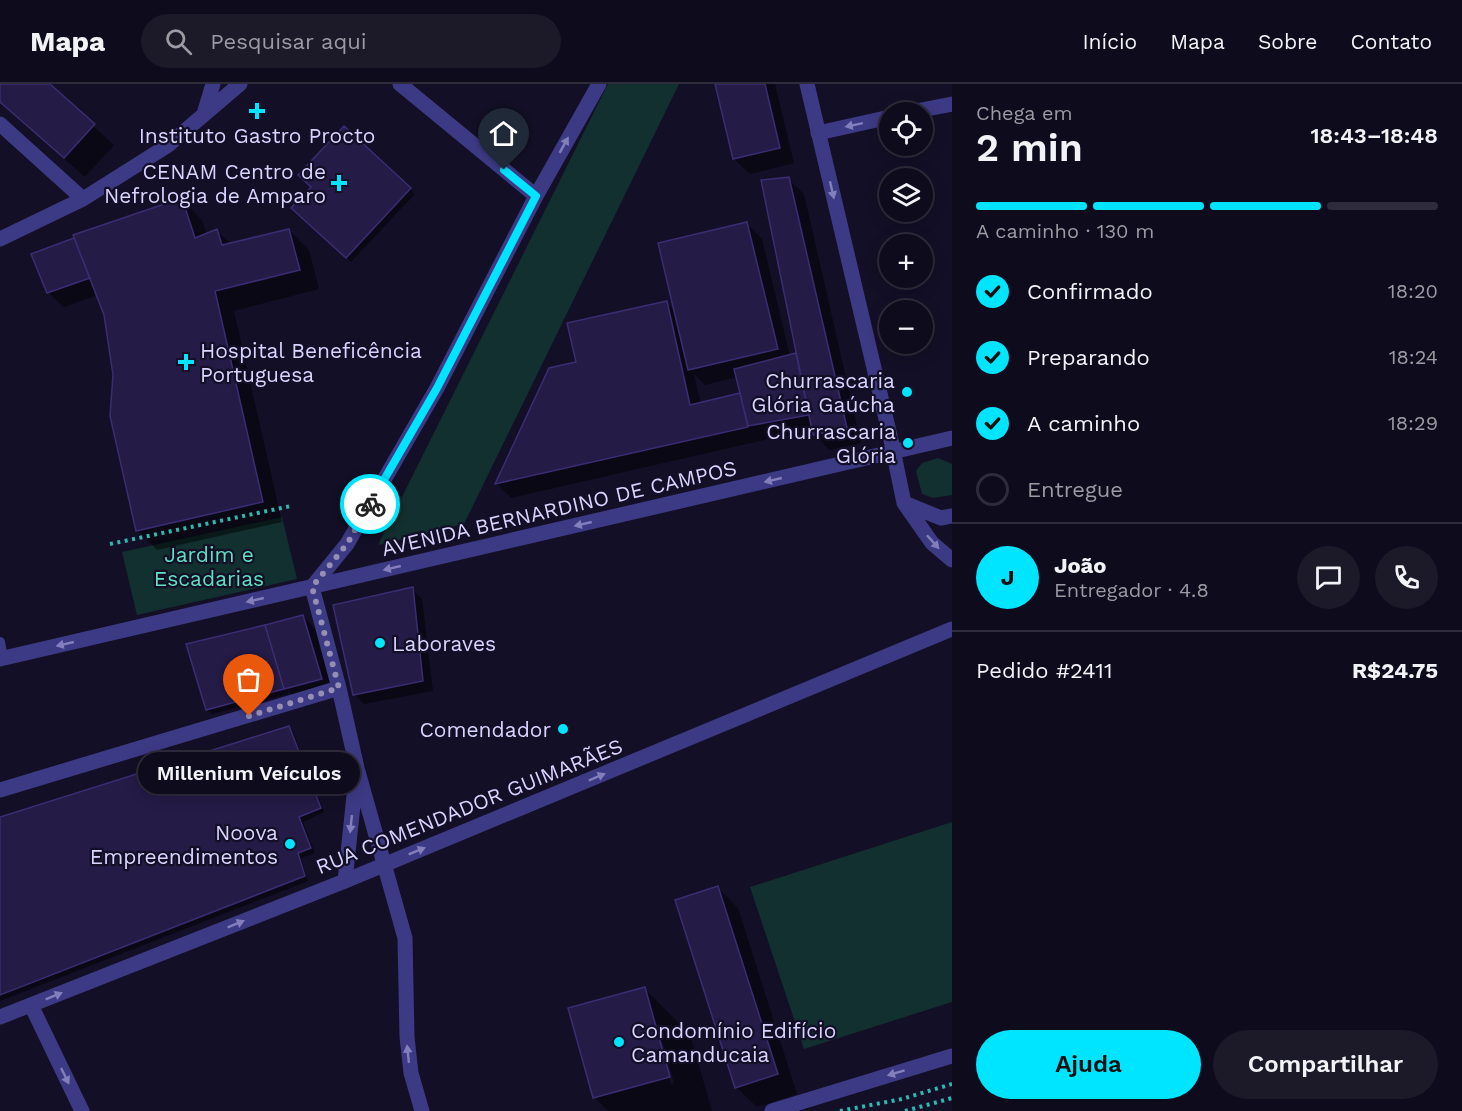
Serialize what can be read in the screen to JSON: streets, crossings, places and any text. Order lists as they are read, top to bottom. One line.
{"streets":{"street":["AVENIDA BERNARDINO DE CAMPOS","RUA COMENDADOR GUIMARÃES"]},"one_way":["RUA COMENDADOR GUIMARÃES"],"parks":["Jardim e Escadarias"],"places":{"health":["Instituto Gastro Procto","CENAM Centro de Nefrologia de Amparo","Hospital Beneficência Portuguesa"],"other":["Churrascaria Glória Gaúcha","Churrascaria Glória","Laboraves","Millenium Veículos","Comendador","Noova Empreendimentos","Condomínio Edifício Camanducaia"]},"page":{"header":"Mapa","search":"Pesquisar aqui","nav":["Início","Mapa","Sobre","Contato"],"heading":["2 min","Chega em","18:43–18:48"],"panel":["João","Entregador · 4.8","Pedido #2411","R$24.75"],"map_buttons":["+","−"],"bar":"A caminho · 130 m","list":[["Confirmado","18:20"],["Preparando","18:24"],["A caminho","18:29"],"Entregue"],"round":"J","bubble":"Millenium Veículos","buttons":["Ajuda","Compartilhar"]}}
